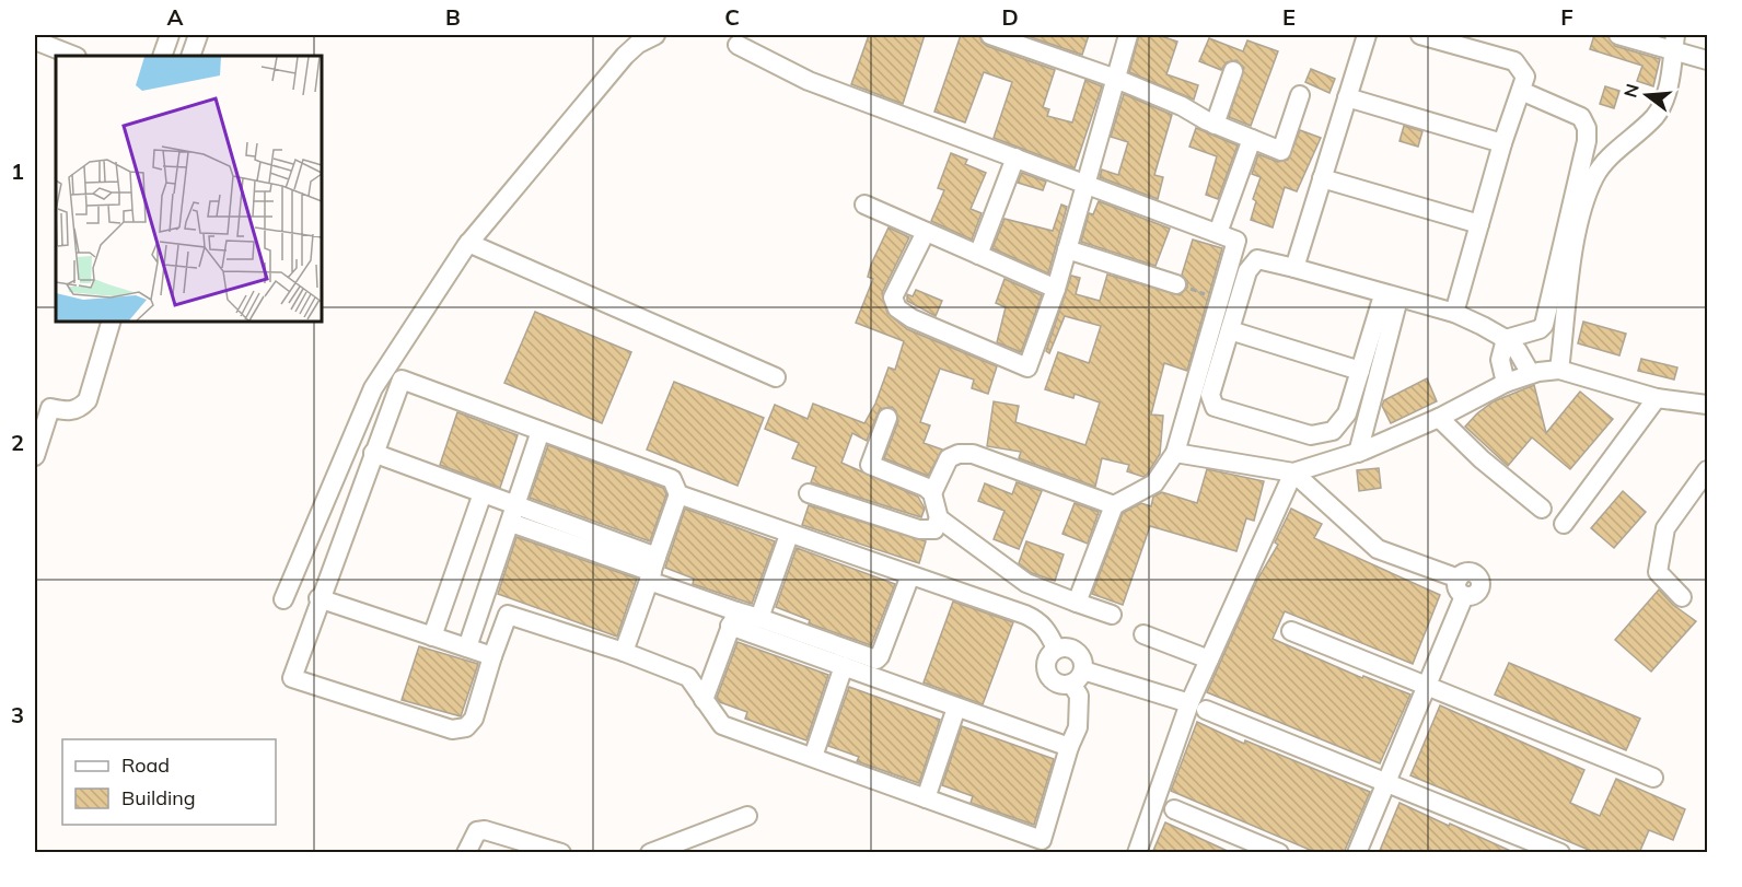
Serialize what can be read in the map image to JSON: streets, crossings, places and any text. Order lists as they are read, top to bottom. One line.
{"legend":["Road","Building"],"north":"left","grid":{"columns":["A","B","C","D","E","F"],"rows":["1","2","3"]}}
